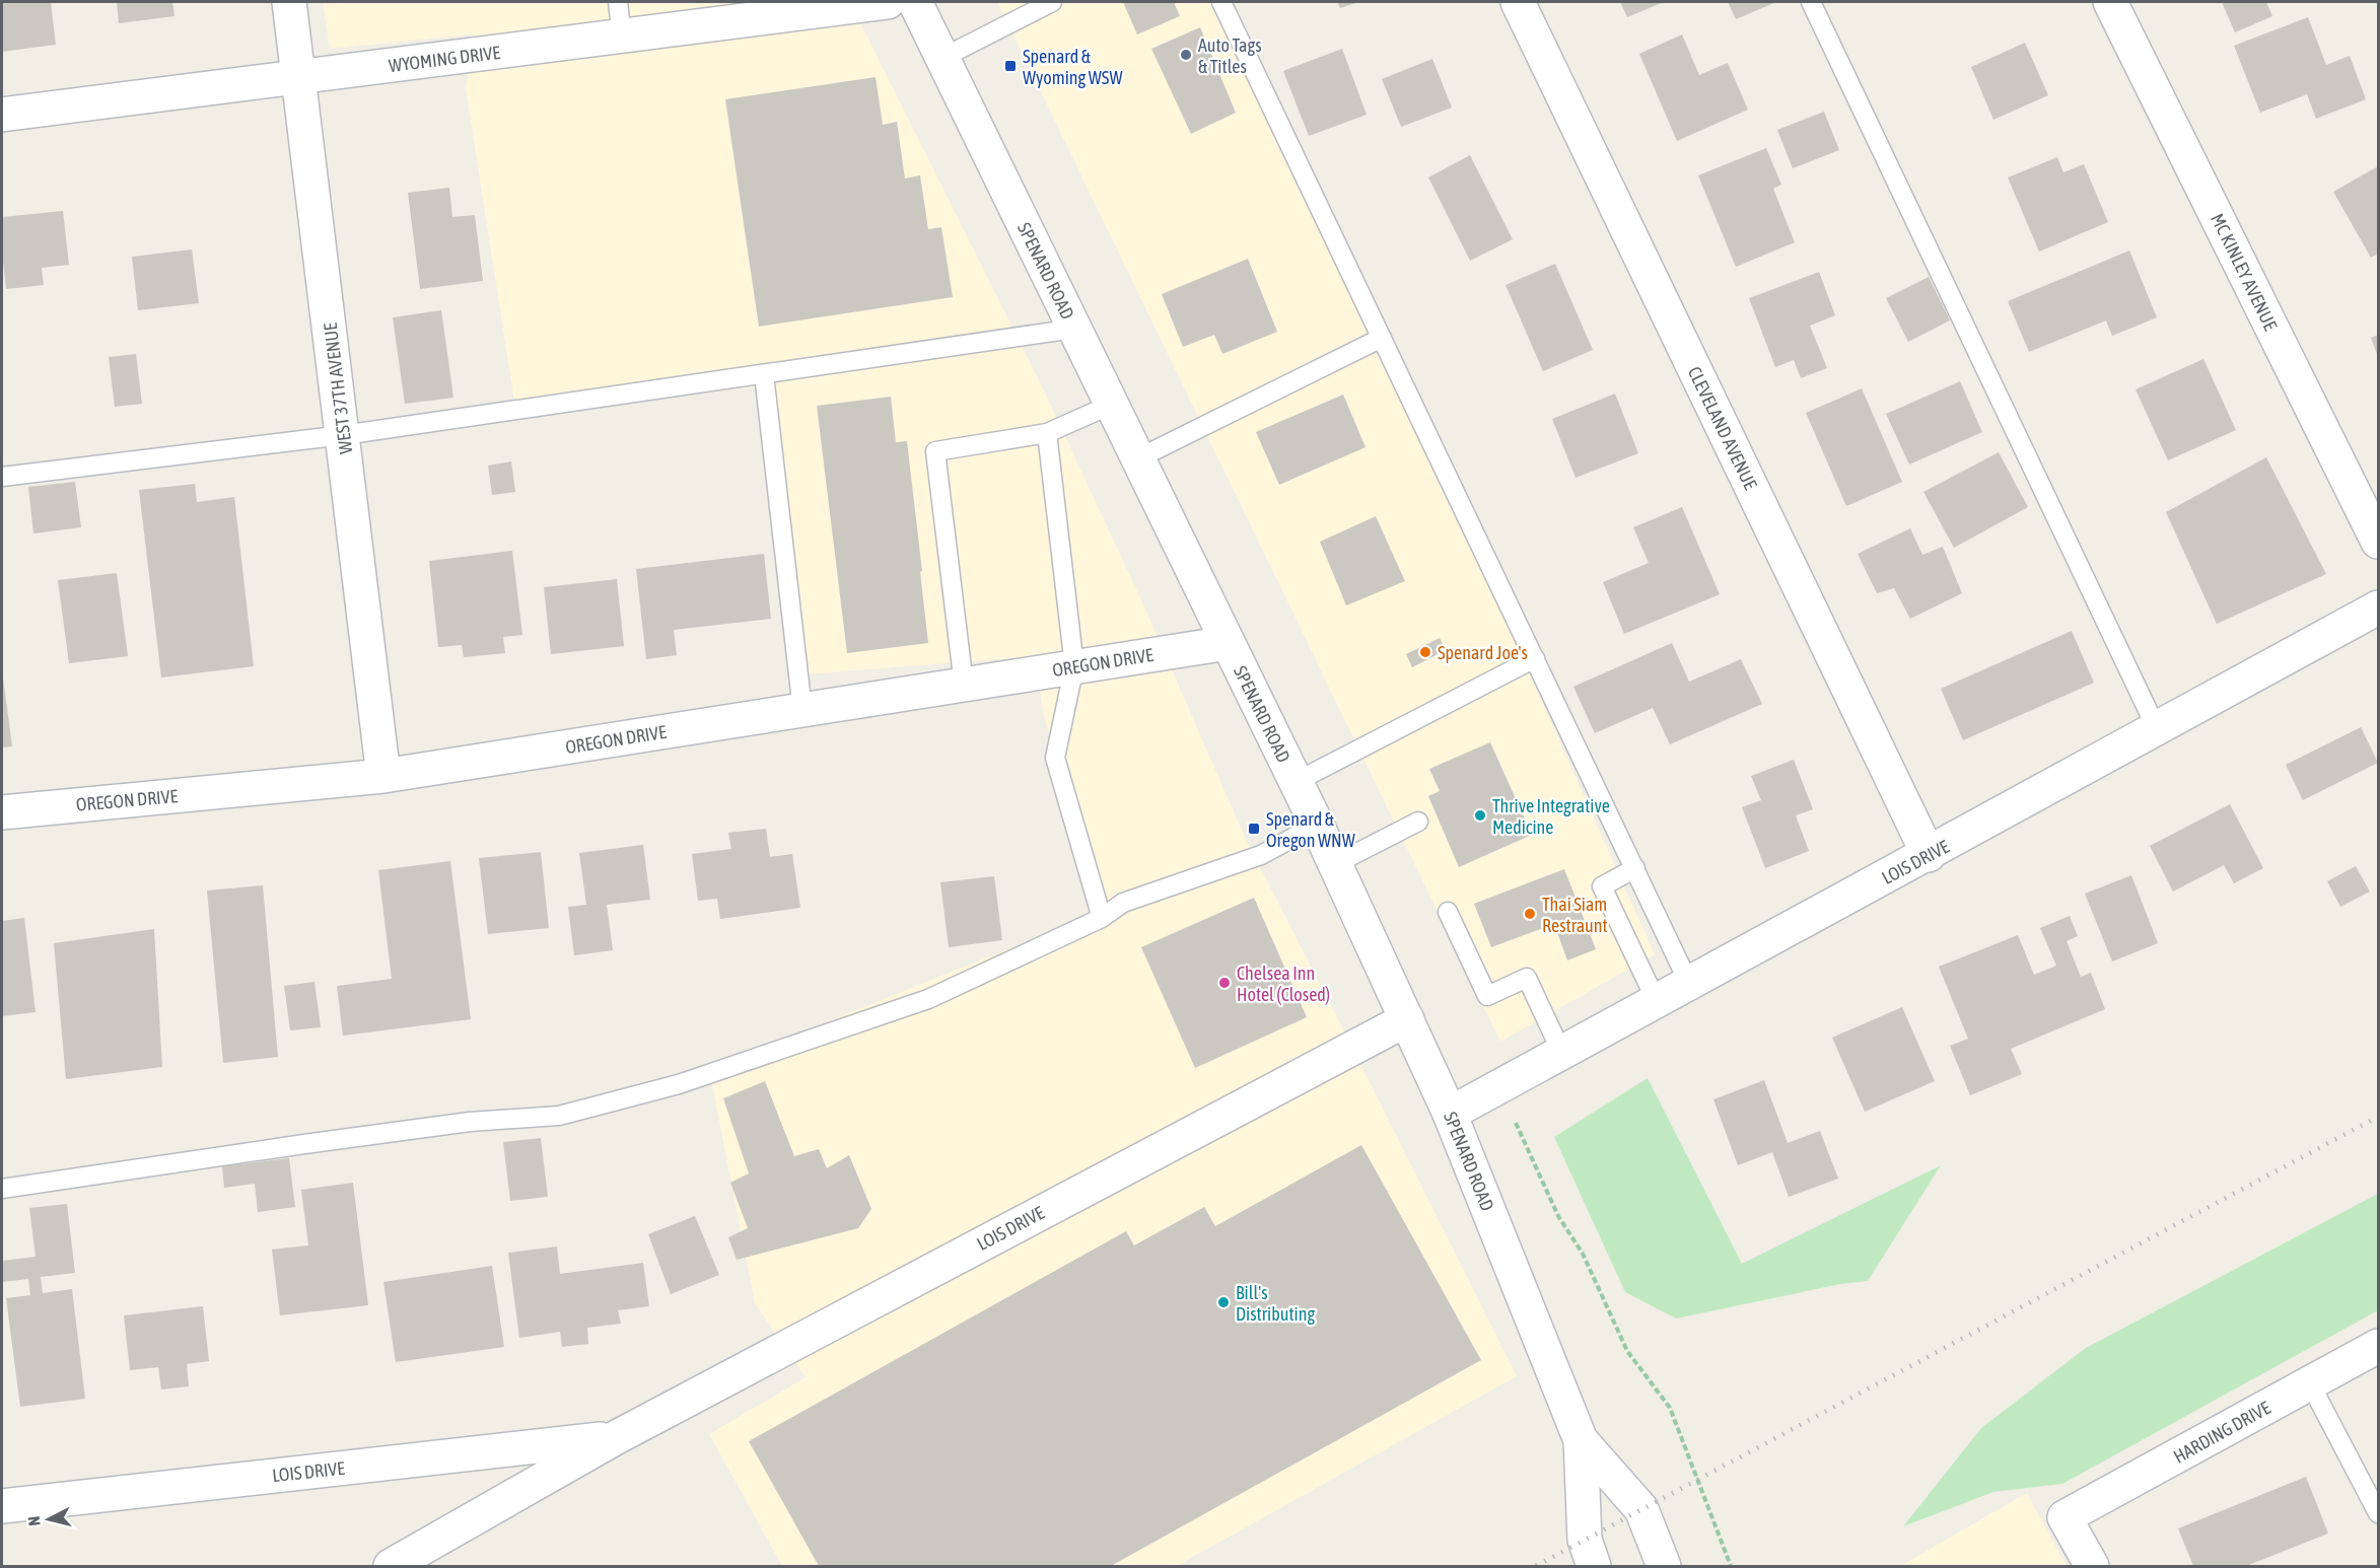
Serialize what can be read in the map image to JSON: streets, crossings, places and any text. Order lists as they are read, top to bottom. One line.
{"streets":{"street":["WYOMING DRIVE","SPENARD ROAD","MC KINLEY AVENUE","WEST 37TH AVENUE","CLEVELAND AVENUE","OREGON DRIVE","LOIS DRIVE","HARDING DRIVE"]},"crossings":[["WYOMING DRIVE","WEST 37TH AVENUE"],["SPENARD ROAD","OREGON DRIVE"],["SPENARD ROAD","LOIS DRIVE"],["WEST 37TH AVENUE","OREGON DRIVE"],["CLEVELAND AVENUE","LOIS DRIVE"]],"places":{"other":["Auto Tags & Titles","Spenard Joe's","Thrive Integrative Medicine","Thai Siam Restraunt","Chelsea Inn Hotel (Closed)","Bill's Distributing"],"transit":["Spenard & Wyoming WSW","Spenard & Oregon WNW"]},"north":"left"}
